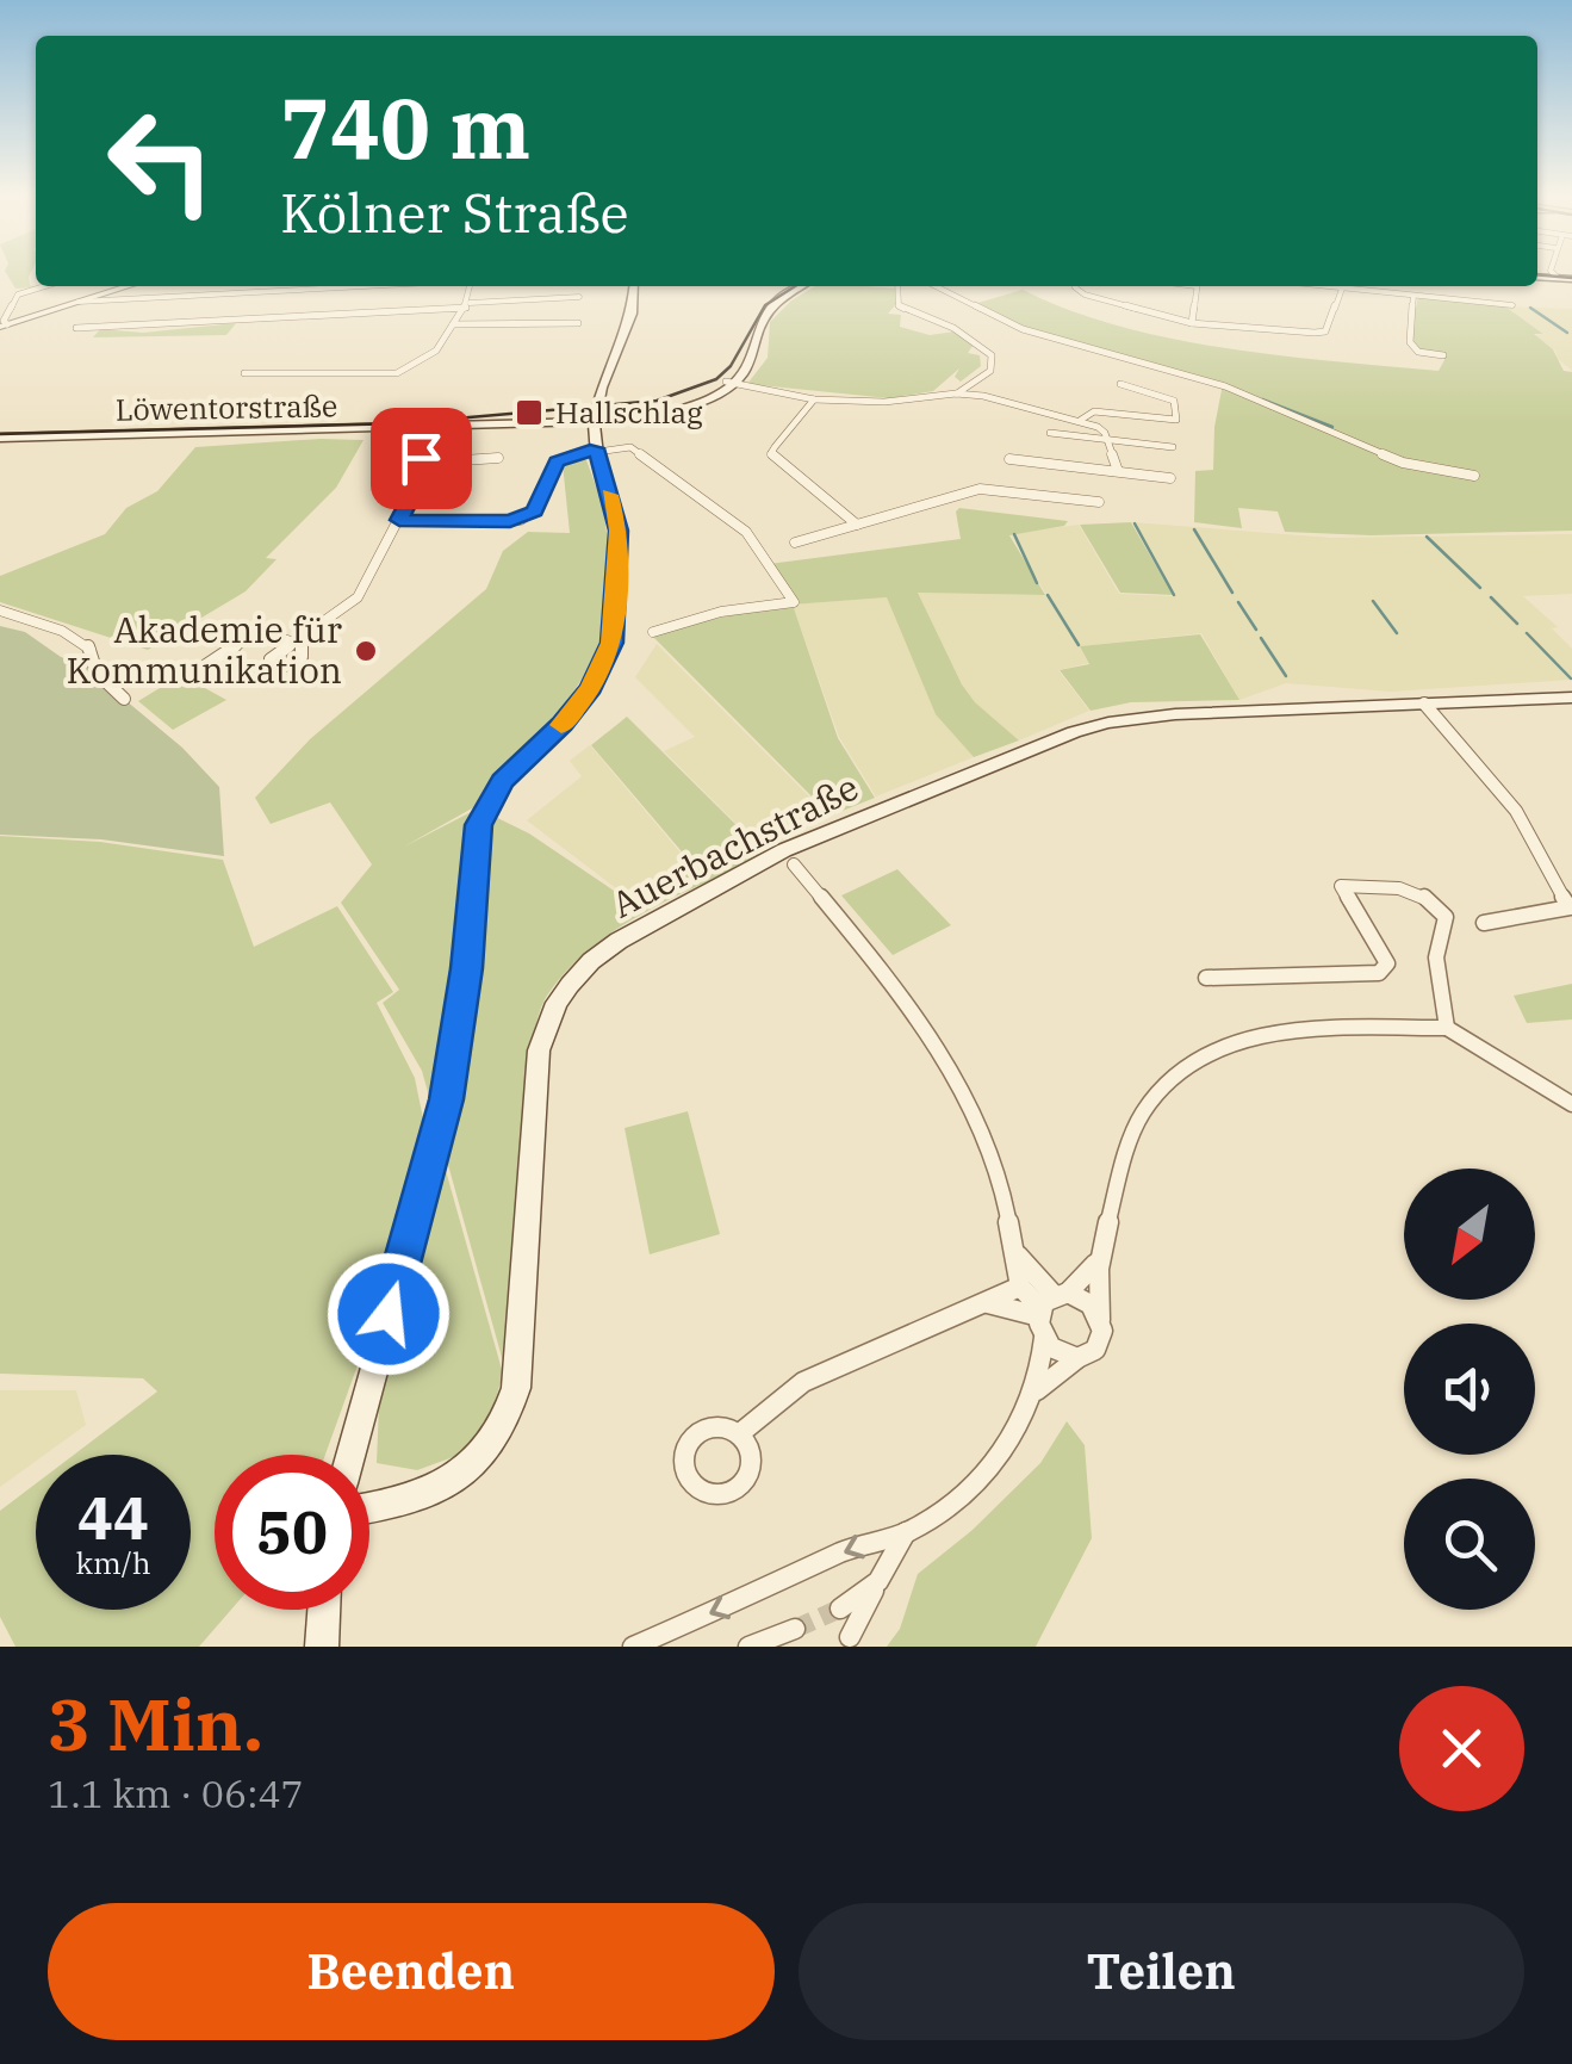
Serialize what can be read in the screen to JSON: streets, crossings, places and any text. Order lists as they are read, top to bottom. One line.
{"streets":{"main road":["Löwentorstraße","Auerbachstraße"]},"places":{"transit":["Hallschlag"],"other":["Akademie für Kommunikation"]},"north":"bottom left","page":{"turn":["740 m","Kölner Straße"],"speed":"44 km/h","limit":"50","heading":["3 Min.","1.1 km · 06:47"],"buttons":["Beenden","Teilen"]}}
